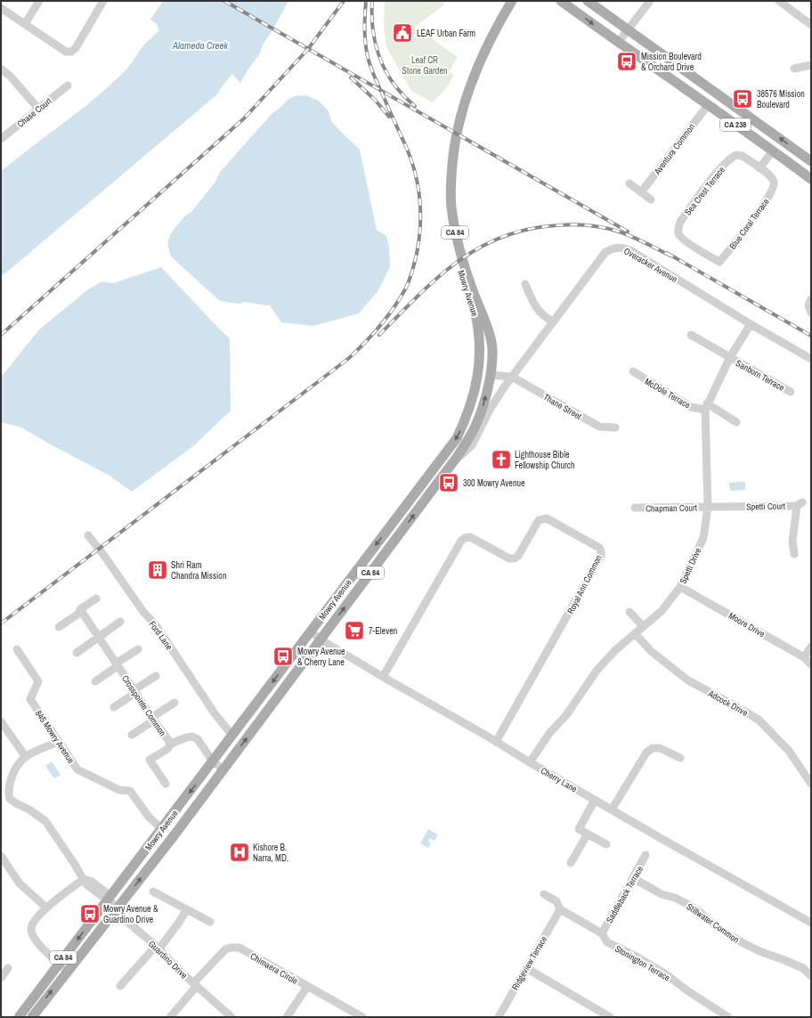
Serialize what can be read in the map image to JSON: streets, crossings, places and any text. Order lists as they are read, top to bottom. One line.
{"streets":{"main road":["CA 238","CA 84","Mowry Avenue"],"street":["Chase Court","Aventura Common","Sea Crest Terrace","Blue Coral Terrace","Overacker Avenue","Sanborn Terrace","McDole Terrace","Thane Street","Spetti Court","Chapman Court","Spetti Drive","Royal Ann Common","Moore Drive","Ford Lane","Adcock Drive","Crosspointe Common","845 Mowry Avenue","Cherry Lane","Saddleback Terrace","Stillwater Common","Guardino Drive","Ridgeview Terrace","Stonington Terrace","Chimaera Circle"]},"crossings":[["CA 238","Aventura Common"],["Sea Crest Terrace","Blue Coral Terrace"],["Overacker Avenue","Mowry Avenue"],["Overacker Avenue","Thane Street"],["Overacker Avenue","Spetti Drive"],["Mowry Avenue","Thane Street"],["Mowry Avenue","Ford Lane"],["Mowry Avenue","Crosspointe Common"],["Mowry Avenue","845 Mowry Avenue"],["Mowry Avenue","Cherry Lane"],["Mowry Avenue","Guardino Drive"],["Sanborn Terrace","Spetti Drive"],["McDole Terrace","Spetti Drive"],["Spetti Court","Chapman Court"],["Spetti Court","Spetti Drive"],["Chapman Court","Spetti Drive"],["Spetti Drive","Moore Drive"],["Spetti Drive","Adcock Drive"],["Spetti Drive","Cherry Lane"],["Royal Ann Common","Cherry Lane"],["Saddleback Terrace","Stillwater Common"],["Saddleback Terrace","Stonington Terrace"],["Guardino Drive","Chimaera Circle"],["Ridgeview Terrace","Stonington Terrace"]],"water":["Alameda Creek"],"parks":["Leaf CR Stone Garden"],"places":{"public building":["LEAF Urban Farm"],"bus stop":["Mission Boulevard & Orchard Drive","38576 Mission Boulevard","300 Mowry Avenue","Mowry Avenue & Cherry Lane","Mowry Avenue & Guardino Drive"],"church":["Lighthouse Bible Fellowship Church"],"building":["Shri Ram Chandra Mission"],"supermarket":["7-Eleven"],"hospital":["Kishore B. Narra, MD."]}}
